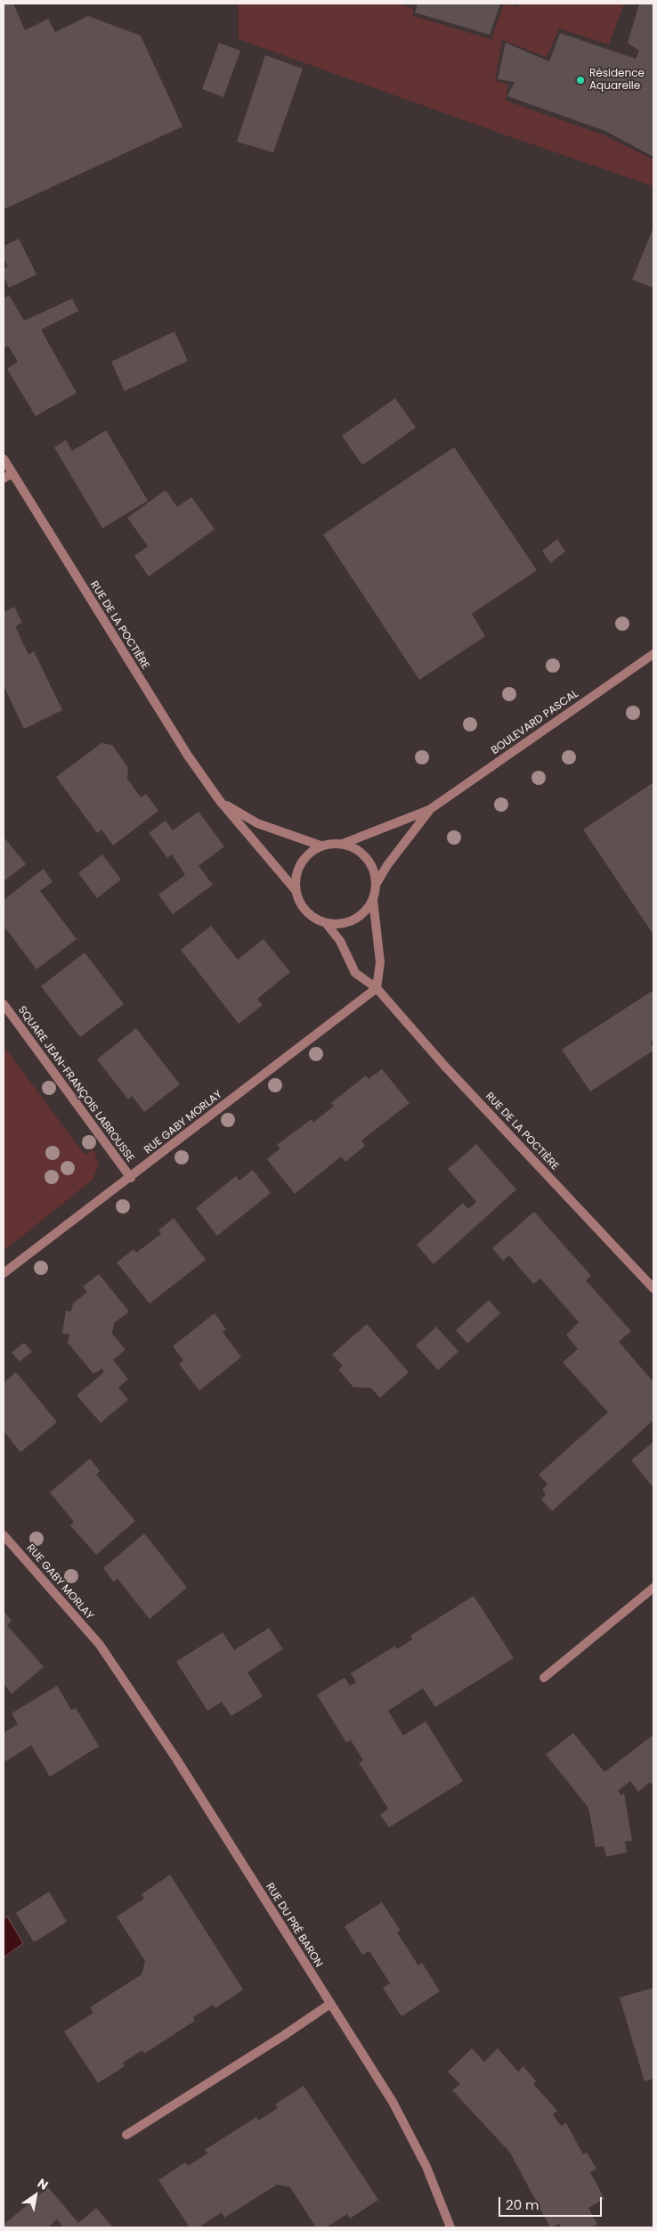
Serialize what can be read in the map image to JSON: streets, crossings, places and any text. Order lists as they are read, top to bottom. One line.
{"streets":{"street":["RUE DE LA POCTIÈRE","BOULEVARD PASCAL","SQUARE JEAN-FRANÇOIS LABROUSSE","RUE GABY MORLAY","RUE DU PRÉ BARON"]},"crossings":[["RUE DE LA POCTIÈRE","BOULEVARD PASCAL"],["RUE DE LA POCTIÈRE","RUE GABY MORLAY"],["SQUARE JEAN-FRANÇOIS LABROUSSE","RUE GABY MORLAY"],["RUE GABY MORLAY","RUE DU PRÉ BARON"]],"places":["Résidence Aquarelle"],"scale_bar":"20 m","north":"top right"}
